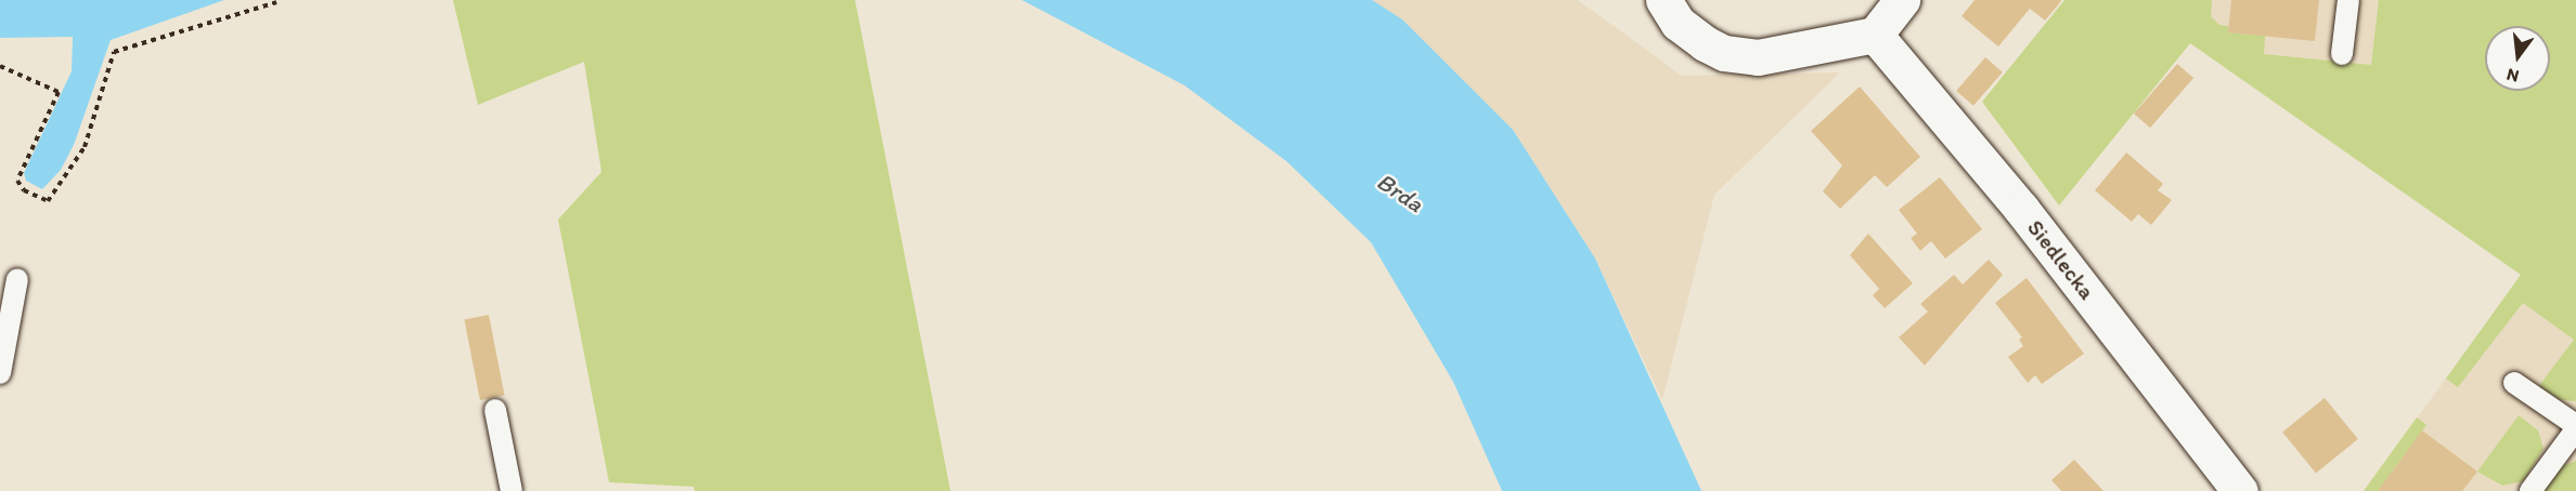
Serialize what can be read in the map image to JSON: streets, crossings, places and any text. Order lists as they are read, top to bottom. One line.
{"streets":{"street":["Siedlecka"]},"water":["Brda"],"north":"bottom"}
